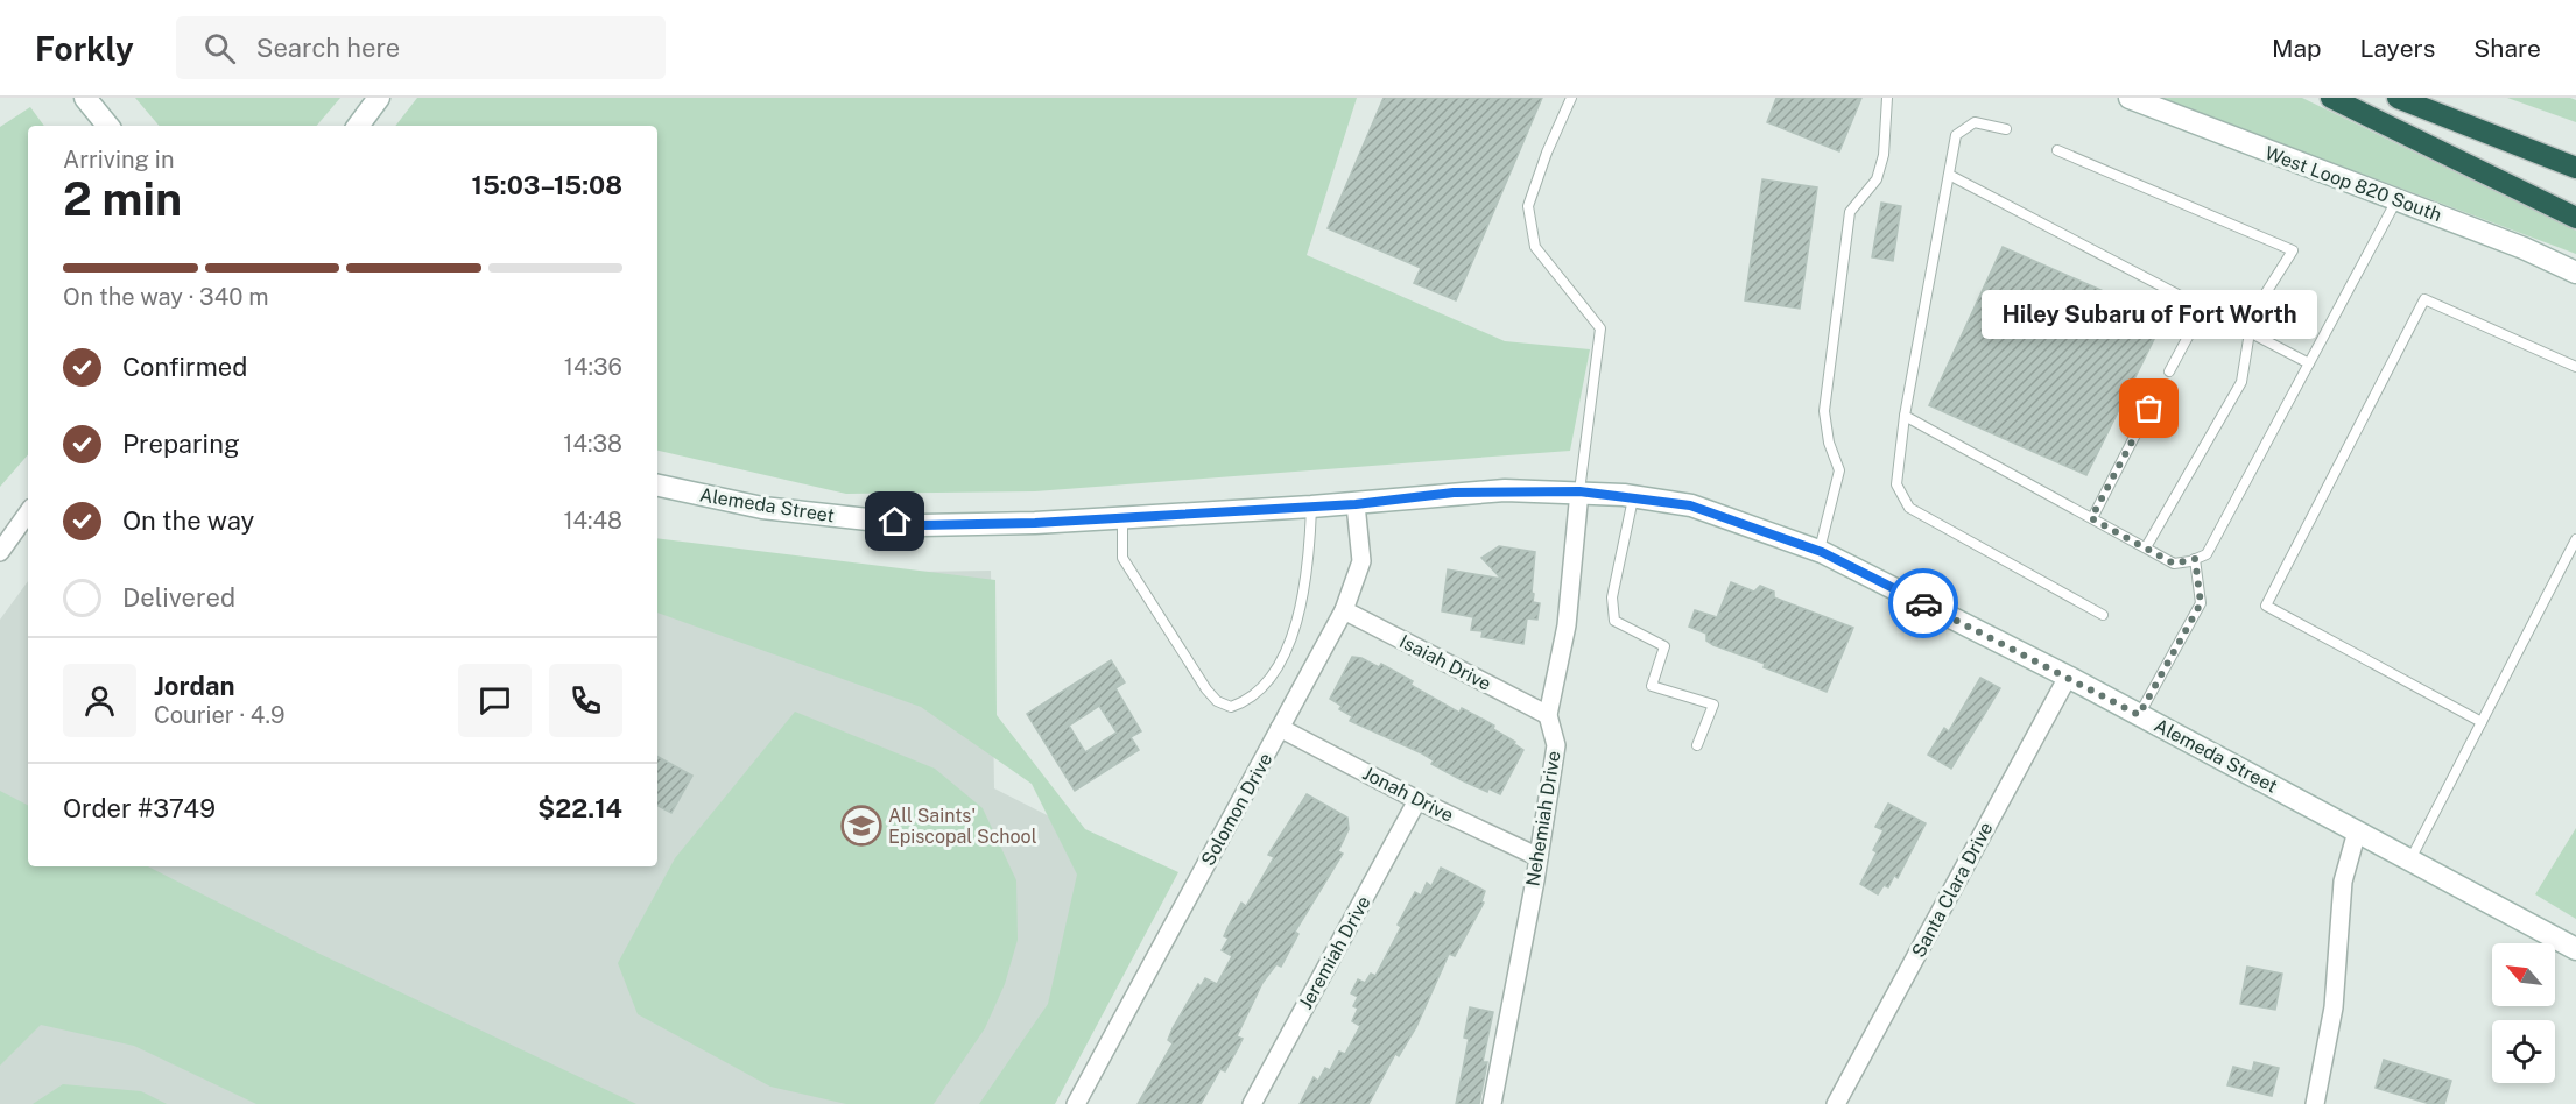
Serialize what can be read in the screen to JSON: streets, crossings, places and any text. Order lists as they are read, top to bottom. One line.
{"streets":{"street":["West Loop 820 South","Alemeda Street","Isaiah Drive","Jonah Drive","Solomon Drive","Nehemiah Drive","Santa Clara Drive","Jeremiah Drive"]},"crossings":[["Alemeda Street","Solomon Drive"],["Alemeda Street","Nehemiah Drive"],["Alemeda Street","Santa Clara Drive"],["Isaiah Drive","Solomon Drive"],["Isaiah Drive","Nehemiah Drive"],["Jonah Drive","Solomon Drive"],["Jonah Drive","Nehemiah Drive"],["Jonah Drive","Jeremiah Drive"]],"places":{"other":["Hiley Subaru of Fort Worth"],"school or university":["All Saints' Episcopal School"]},"north":"top left","page":{"header":"Forkly","search":"Search here","nav":["Map","Layers","Share"],"heading":["2 min","Arriving in","15:03–15:08"],"panel":["Jordan","Courier · 4.9","Order #3749","$22.14"],"bar":"On the way · 340 m","bubble":"Hiley Subaru of Fort Worth","list":[["Confirmed","14:36"],["Preparing","14:38"],["On the way","14:48"],"Delivered"]}}
